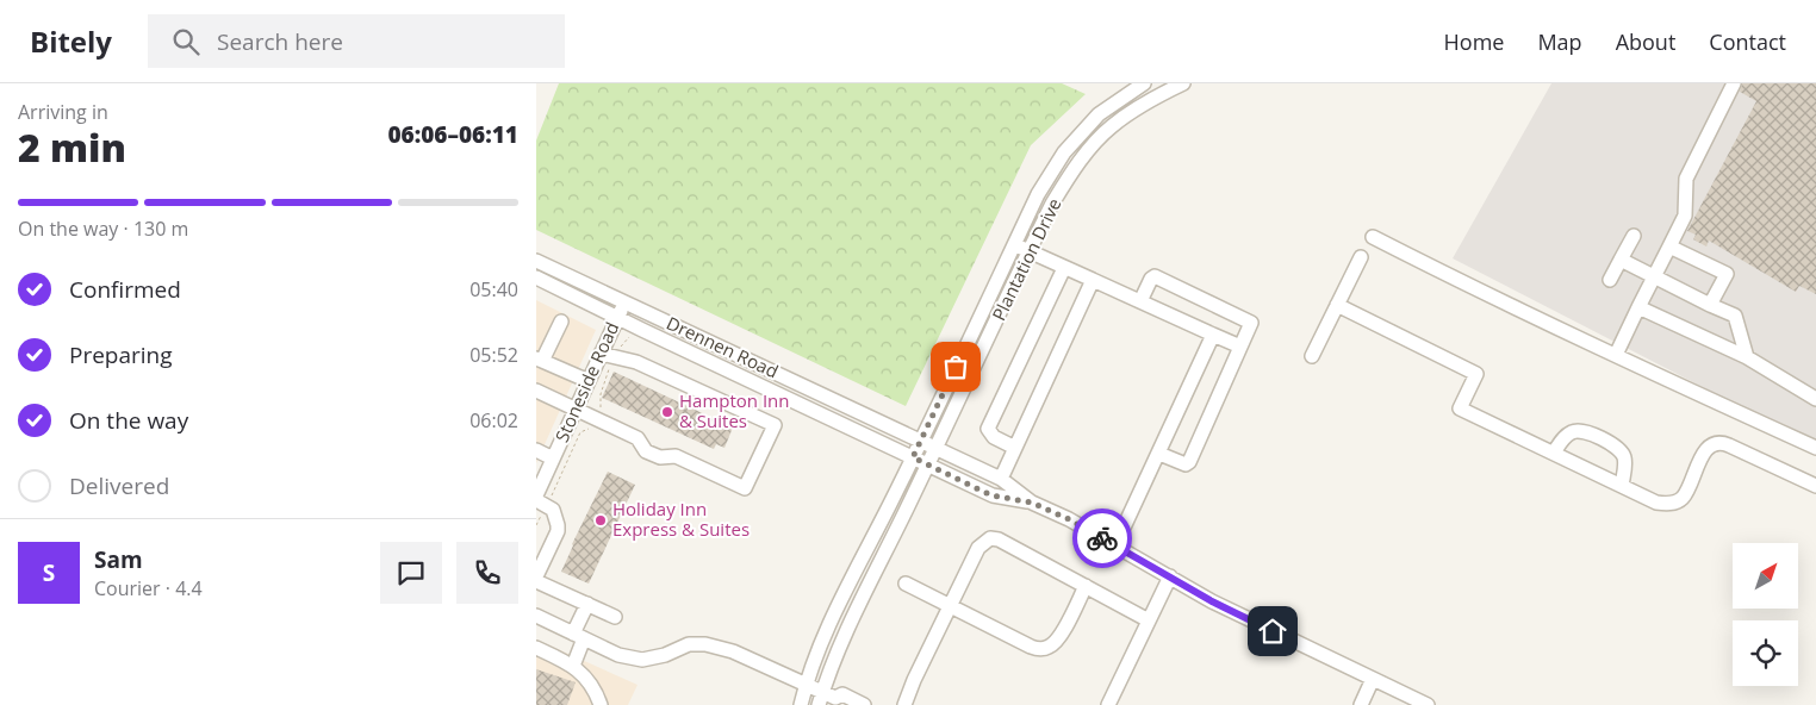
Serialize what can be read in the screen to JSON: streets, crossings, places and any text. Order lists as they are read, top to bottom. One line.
{"streets":{"street":["Plantation Drive","Drennen Road","Stoneside Road"]},"crossings":[["Plantation Drive","Drennen Road"],["Drennen Road","Stoneside Road"]],"places":["Hampton Inn & Suites","Holiday Inn Express & Suites"],"north":"top right","page":{"header":"Bitely","search":"Search here","nav":["Home","Map","About","Contact"],"heading":["2 min","Arriving in","06:06–06:11"],"panel":["Sam","Courier · 4.4"],"bar":"On the way · 130 m","list":[["Confirmed","05:40"],["Preparing","05:52"],["On the way","06:02"],"Delivered"],"round":"S"}}
